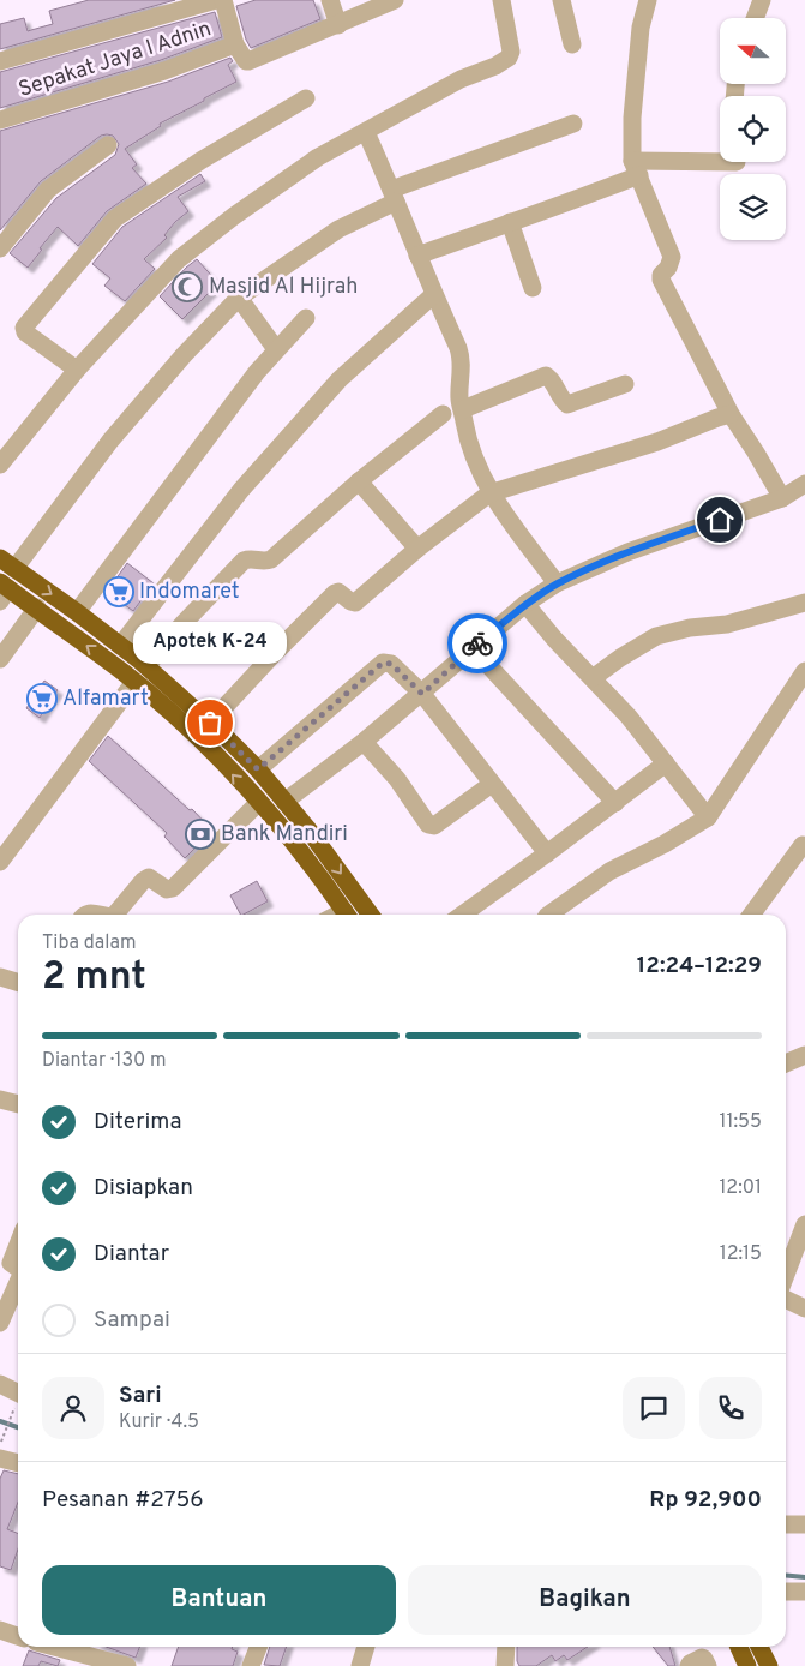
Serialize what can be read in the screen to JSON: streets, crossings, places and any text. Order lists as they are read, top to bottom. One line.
{"streets":{"street":["Sepakat Jaya I Adnin"]},"places":{"mosque":["Masjid Al Hijrah"],"supermarket":["Indomaret","Alfamart"],"other":["Apotek K-24"],"bank":["Bank Mandiri"]},"north":"left","page":{"bubble":"Apotek K-24","heading":["2 mnt","Tiba dalam","12:24–12:29"],"panel":["Sari","Kurir · 4.5","Pesanan #2756","Rp 92,900"],"bar":"Diantar · 130 m","list":[["Diterima","11:55"],["Disiapkan","12:01"],["Diantar","12:15"],"Sampai"],"buttons":["Bantuan","Bagikan"]}}
